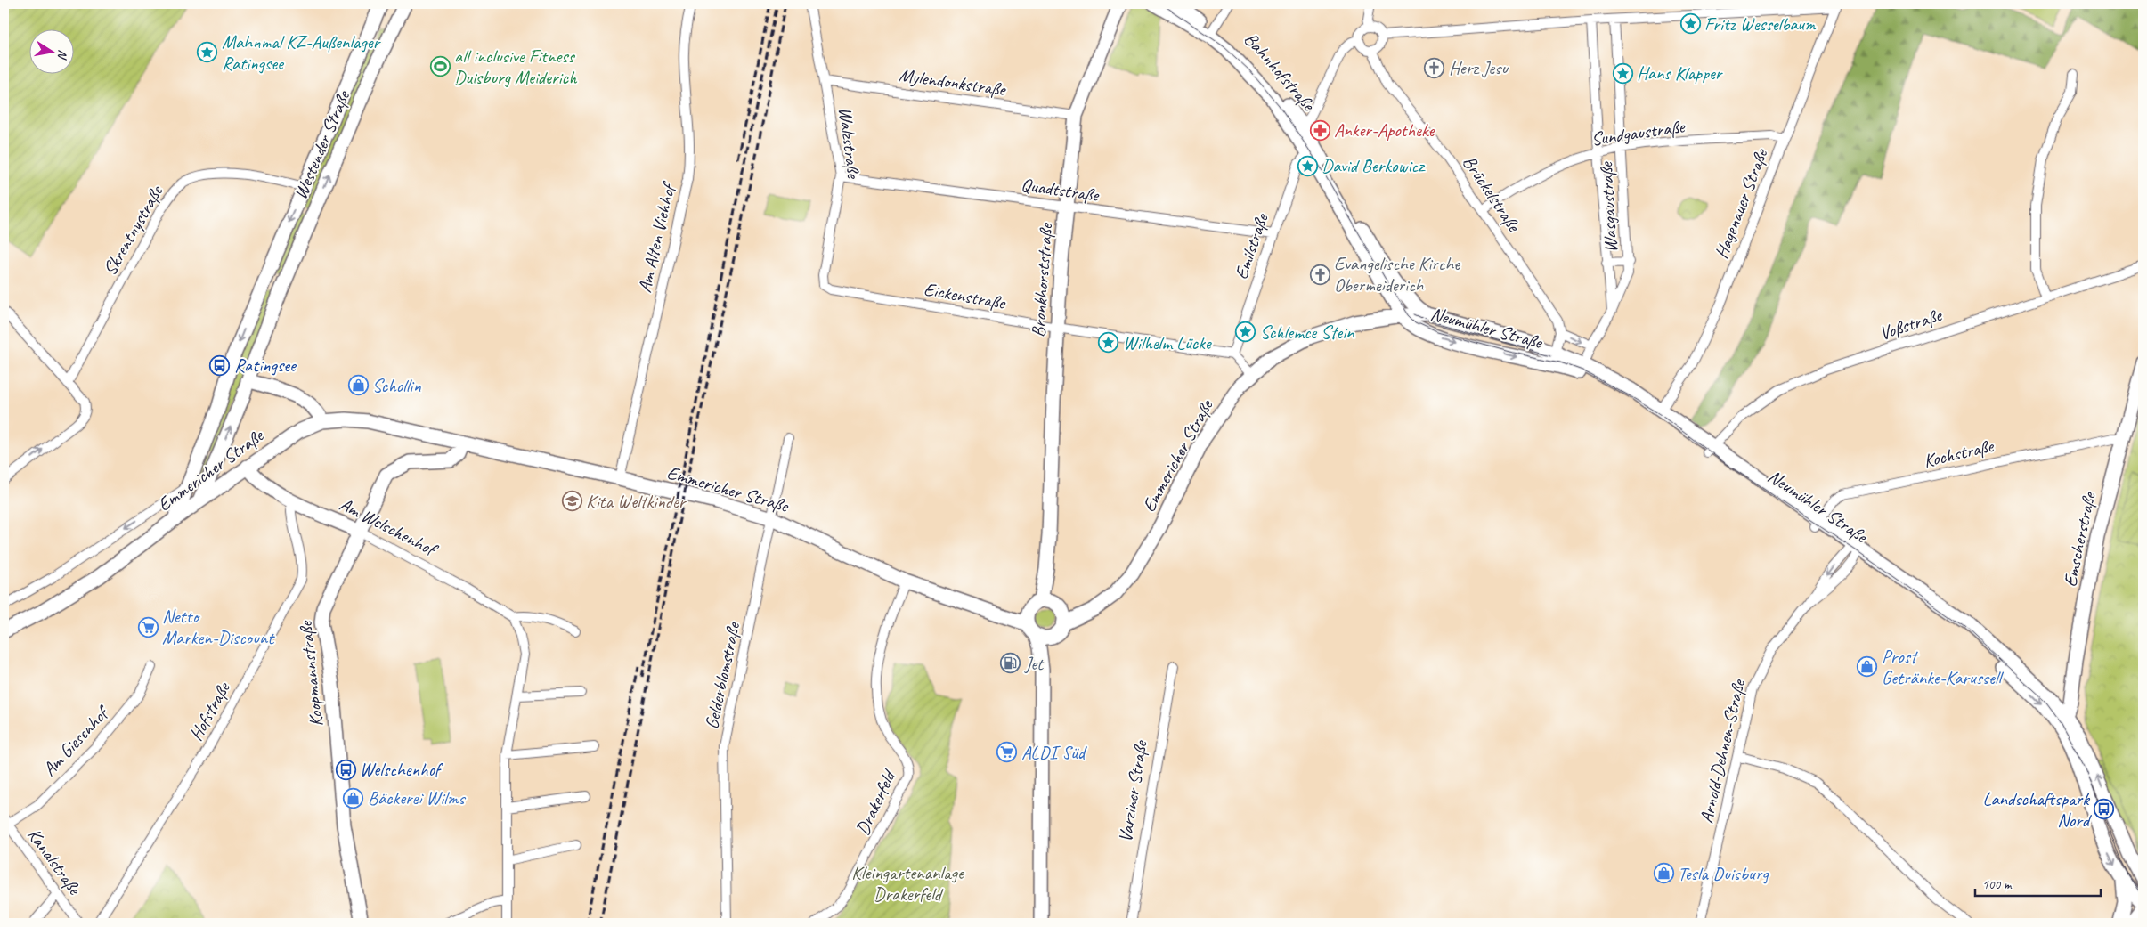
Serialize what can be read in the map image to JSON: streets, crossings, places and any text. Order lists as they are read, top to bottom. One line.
{"streets":{"main road":["Bahnhofstraße","Westender Straße","Bronkhorststraße","Neumühler Straße","Emmericher Straße","Am Welschenhof","Emscherstraße","Koopmannstraße"],"street":["Mylendonkstraße","Sundgaustraße","Walzstraße","Quadtstraße","Brückelstraße","Hagenauer Straße","Wasgaustraße","Skrentnystraße","Am Alten Viehhof","Emilstraße","Eickenstraße","Voßstraße","Kochstraße","Gelderblomstraße","Hofstraße","Am Giesenhof","Arnold-Dehnen-Straße","Varziner Straße","Drakerfeld","Kanalstraße"]},"crossings":[["Bahnhofstraße","Emilstraße"],["Bahnhofstraße","Neumühler Straße"],["Bahnhofstraße","Emmericher Straße"],["Mylendonkstraße","Walzstraße"],["Mylendonkstraße","Bronkhorststraße"],["Sundgaustraße","Brückelstraße"],["Sundgaustraße","Hagenauer Straße"],["Sundgaustraße","Wasgaustraße"],["Walzstraße","Quadtstraße"],["Walzstraße","Eickenstraße"],["Westender Straße","Skrentnystraße"],["Westender Straße","Emmericher Straße"],["Quadtstraße","Emilstraße"],["Quadtstraße","Bronkhorststraße"],["Hagenauer Straße","Neumühler Straße"],["Wasgaustraße","Neumühler Straße"],["Am Alten Viehhof","Emmericher Straße"],["Emilstraße","Eickenstraße"],["Bronkhorststraße","Eickenstraße"],["Bronkhorststraße","Emmericher Straße"],["Voßstraße","Neumühler Straße"],["Neumühler Straße","Kochstraße"],["Neumühler Straße","Emmericher Straße"],["Neumühler Straße","Emscherstraße"],["Neumühler Straße","Arnold-Dehnen-Straße"],["Kochstraße","Emscherstraße"],["Emmericher Straße","Am Welschenhof"],["Emmericher Straße","Koopmannstraße"],["Emmericher Straße","Gelderblomstraße"],["Emmericher Straße","Drakerfeld"],["Am Welschenhof","Koopmannstraße"],["Am Welschenhof","Hofstraße"],["Am Giesenhof","Kanalstraße"]],"parks":["Kleingartenanlage Drakerfeld"],"places":{"place":["Fritz Wesselbaum","Mahnmal KZ-Außenlager Ratingsee","Hans Klapper","David Berkowicz","Schlemce Stein","Wilhelm Lücke"],"sports":["all inclusive Fitness Duisburg Meiderich"],"church":["Herz Jesu","Evangelische Kirche Obermeiderich"],"pharmacy":["Anker-Apotheke"],"bus stop":["Ratingsee","Welschenhof","Landschaftspark Nord"],"shop":["Schollin","Prost Getränke-Karussell","Bäckerei Wilms","Tesla Duisburg"],"school or university":["Kita Weltkinder"],"supermarket":["Netto Marken-Discount","ALDI Süd"],"fuel station":["Jet"]},"scale_bar":"100 m","north":"right"}
